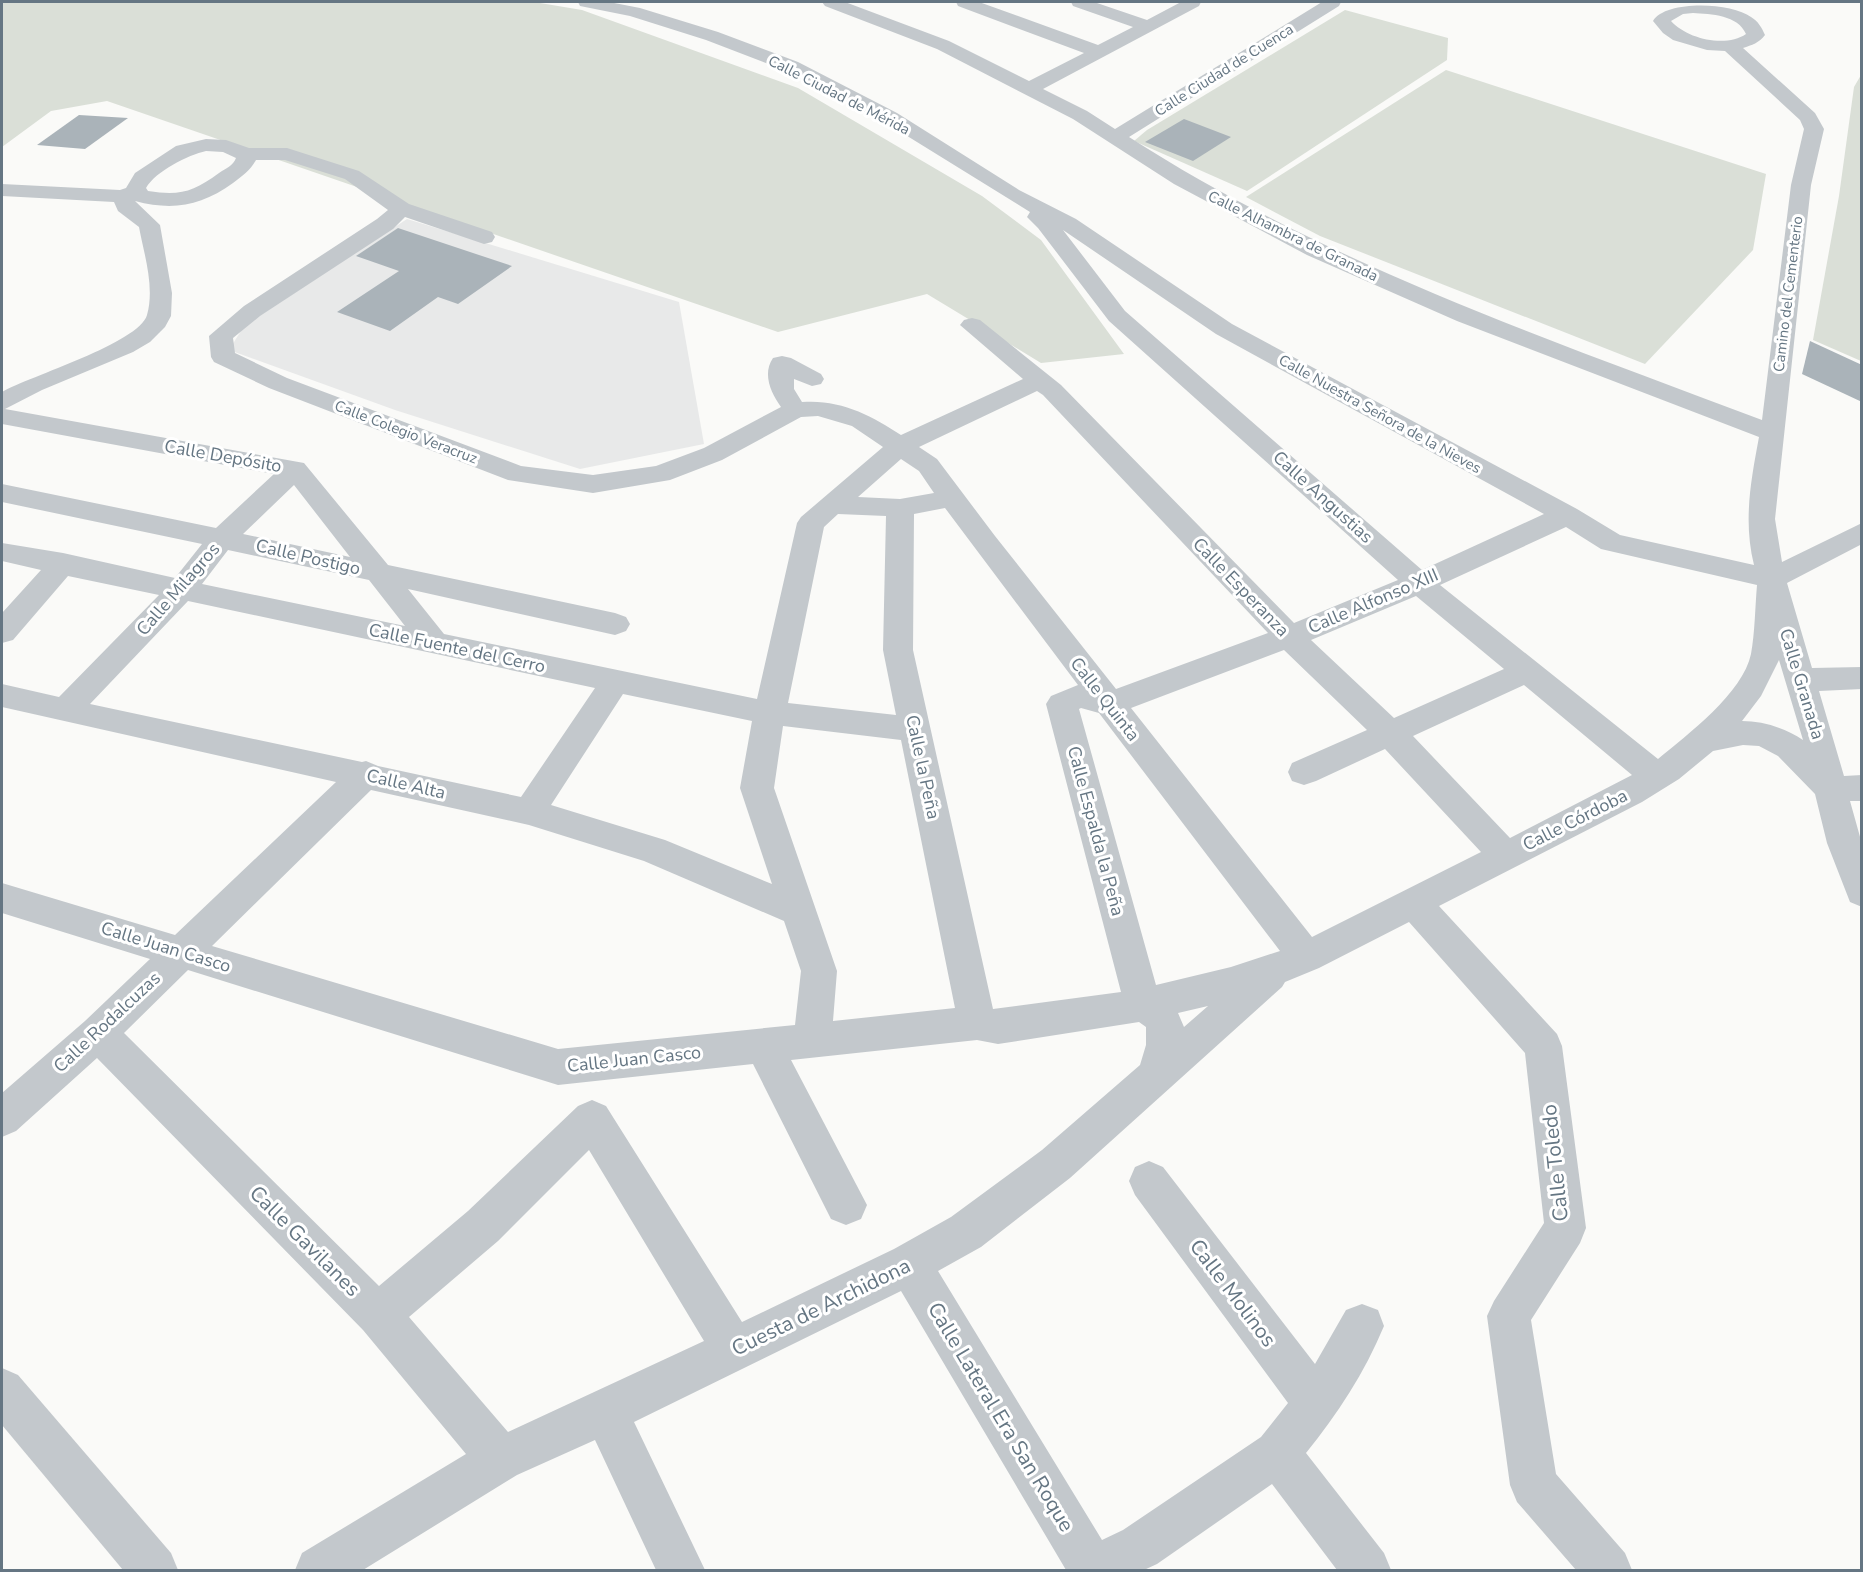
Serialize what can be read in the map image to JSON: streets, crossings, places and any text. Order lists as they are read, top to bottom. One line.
{"streets":{"street":["Calle Ciudad de Cuenca","Calle Ciudad de Mérida","Calle Alhambra de Granada","Camino del Cementerio","Calle Nuestra Señora de la Nieves","Calle Colegio Veracruz","Calle Depósito","Calle Angustias","Calle Postigo","Calle Esperanza","Calle Milagros","Calle Alfonso XIII","Calle Fuente del Cerro","Calle Granada","Calle Quinta","Calle la Peña","Calle Alta","Calle Córdoba","Calle Espalda la Peña","Calle Juan Casco","Calle Rodalcuzas","Calle Toledo","Calle Gavilanes","Calle Molinos","Cuesta de Archidona","Calle Lateral Era San Roque"]},"crossings":[["Calle Ciudad de Cuenca","Calle Alhambra de Granada"],["Calle Ciudad de Mérida","Calle Nuestra Señora de la Nieves"],["Calle Ciudad de Mérida","Calle Angustias"],["Calle Alhambra de Granada","Camino del Cementerio"],["Camino del Cementerio","Calle Nuestra Señora de la Nieves"],["Camino del Cementerio","Calle Granada"],["Camino del Cementerio","Calle Córdoba"],["Calle Nuestra Señora de la Nieves","Calle Angustias"],["Calle Nuestra Señora de la Nieves","Calle Alfonso XIII"],["Calle Nuestra Señora de la Nieves","Calle Granada"],["Calle Nuestra Señora de la Nieves","Calle Córdoba"],["Calle Colegio Veracruz","Calle Quinta"],["Calle Depósito","Calle Postigo"],["Calle Depósito","Calle Milagros"],["Calle Depósito","Calle Fuente del Cerro"],["Calle Angustias","Calle Alfonso XIII"],["Calle Angustias","Calle Córdoba"],["Calle Postigo","Calle Milagros"],["Calle Esperanza","Calle Alfonso XIII"],["Calle Esperanza","Calle Córdoba"],["Calle Milagros","Calle Fuente del Cerro"],["Calle Milagros","Calle Alta"],["Calle Alfonso XIII","Calle Quinta"],["Calle Alfonso XIII","Calle Espalda la Peña"],["Calle Fuente del Cerro","Calle la Peña"],["Calle Granada","Calle Córdoba"],["Calle Quinta","Calle Córdoba"],["Calle Quinta","Calle Espalda la Peña"],["Calle Quinta","Calle Juan Casco"],["Calle Quinta","Cuesta de Archidona"],["Calle la Peña","Calle Juan Casco"],["Calle Alta","Calle Rodalcuzas"],["Calle Córdoba","Calle Juan Casco"],["Calle Córdoba","Calle Toledo"],["Calle Córdoba","Cuesta de Archidona"],["Calle Espalda la Peña","Calle Juan Casco"],["Calle Juan Casco","Calle Rodalcuzas"],["Calle Juan Casco","Cuesta de Archidona"],["Calle Rodalcuzas","Calle Gavilanes"],["Calle Gavilanes","Cuesta de Archidona"],["Cuesta de Archidona","Calle Lateral Era San Roque"]]}
